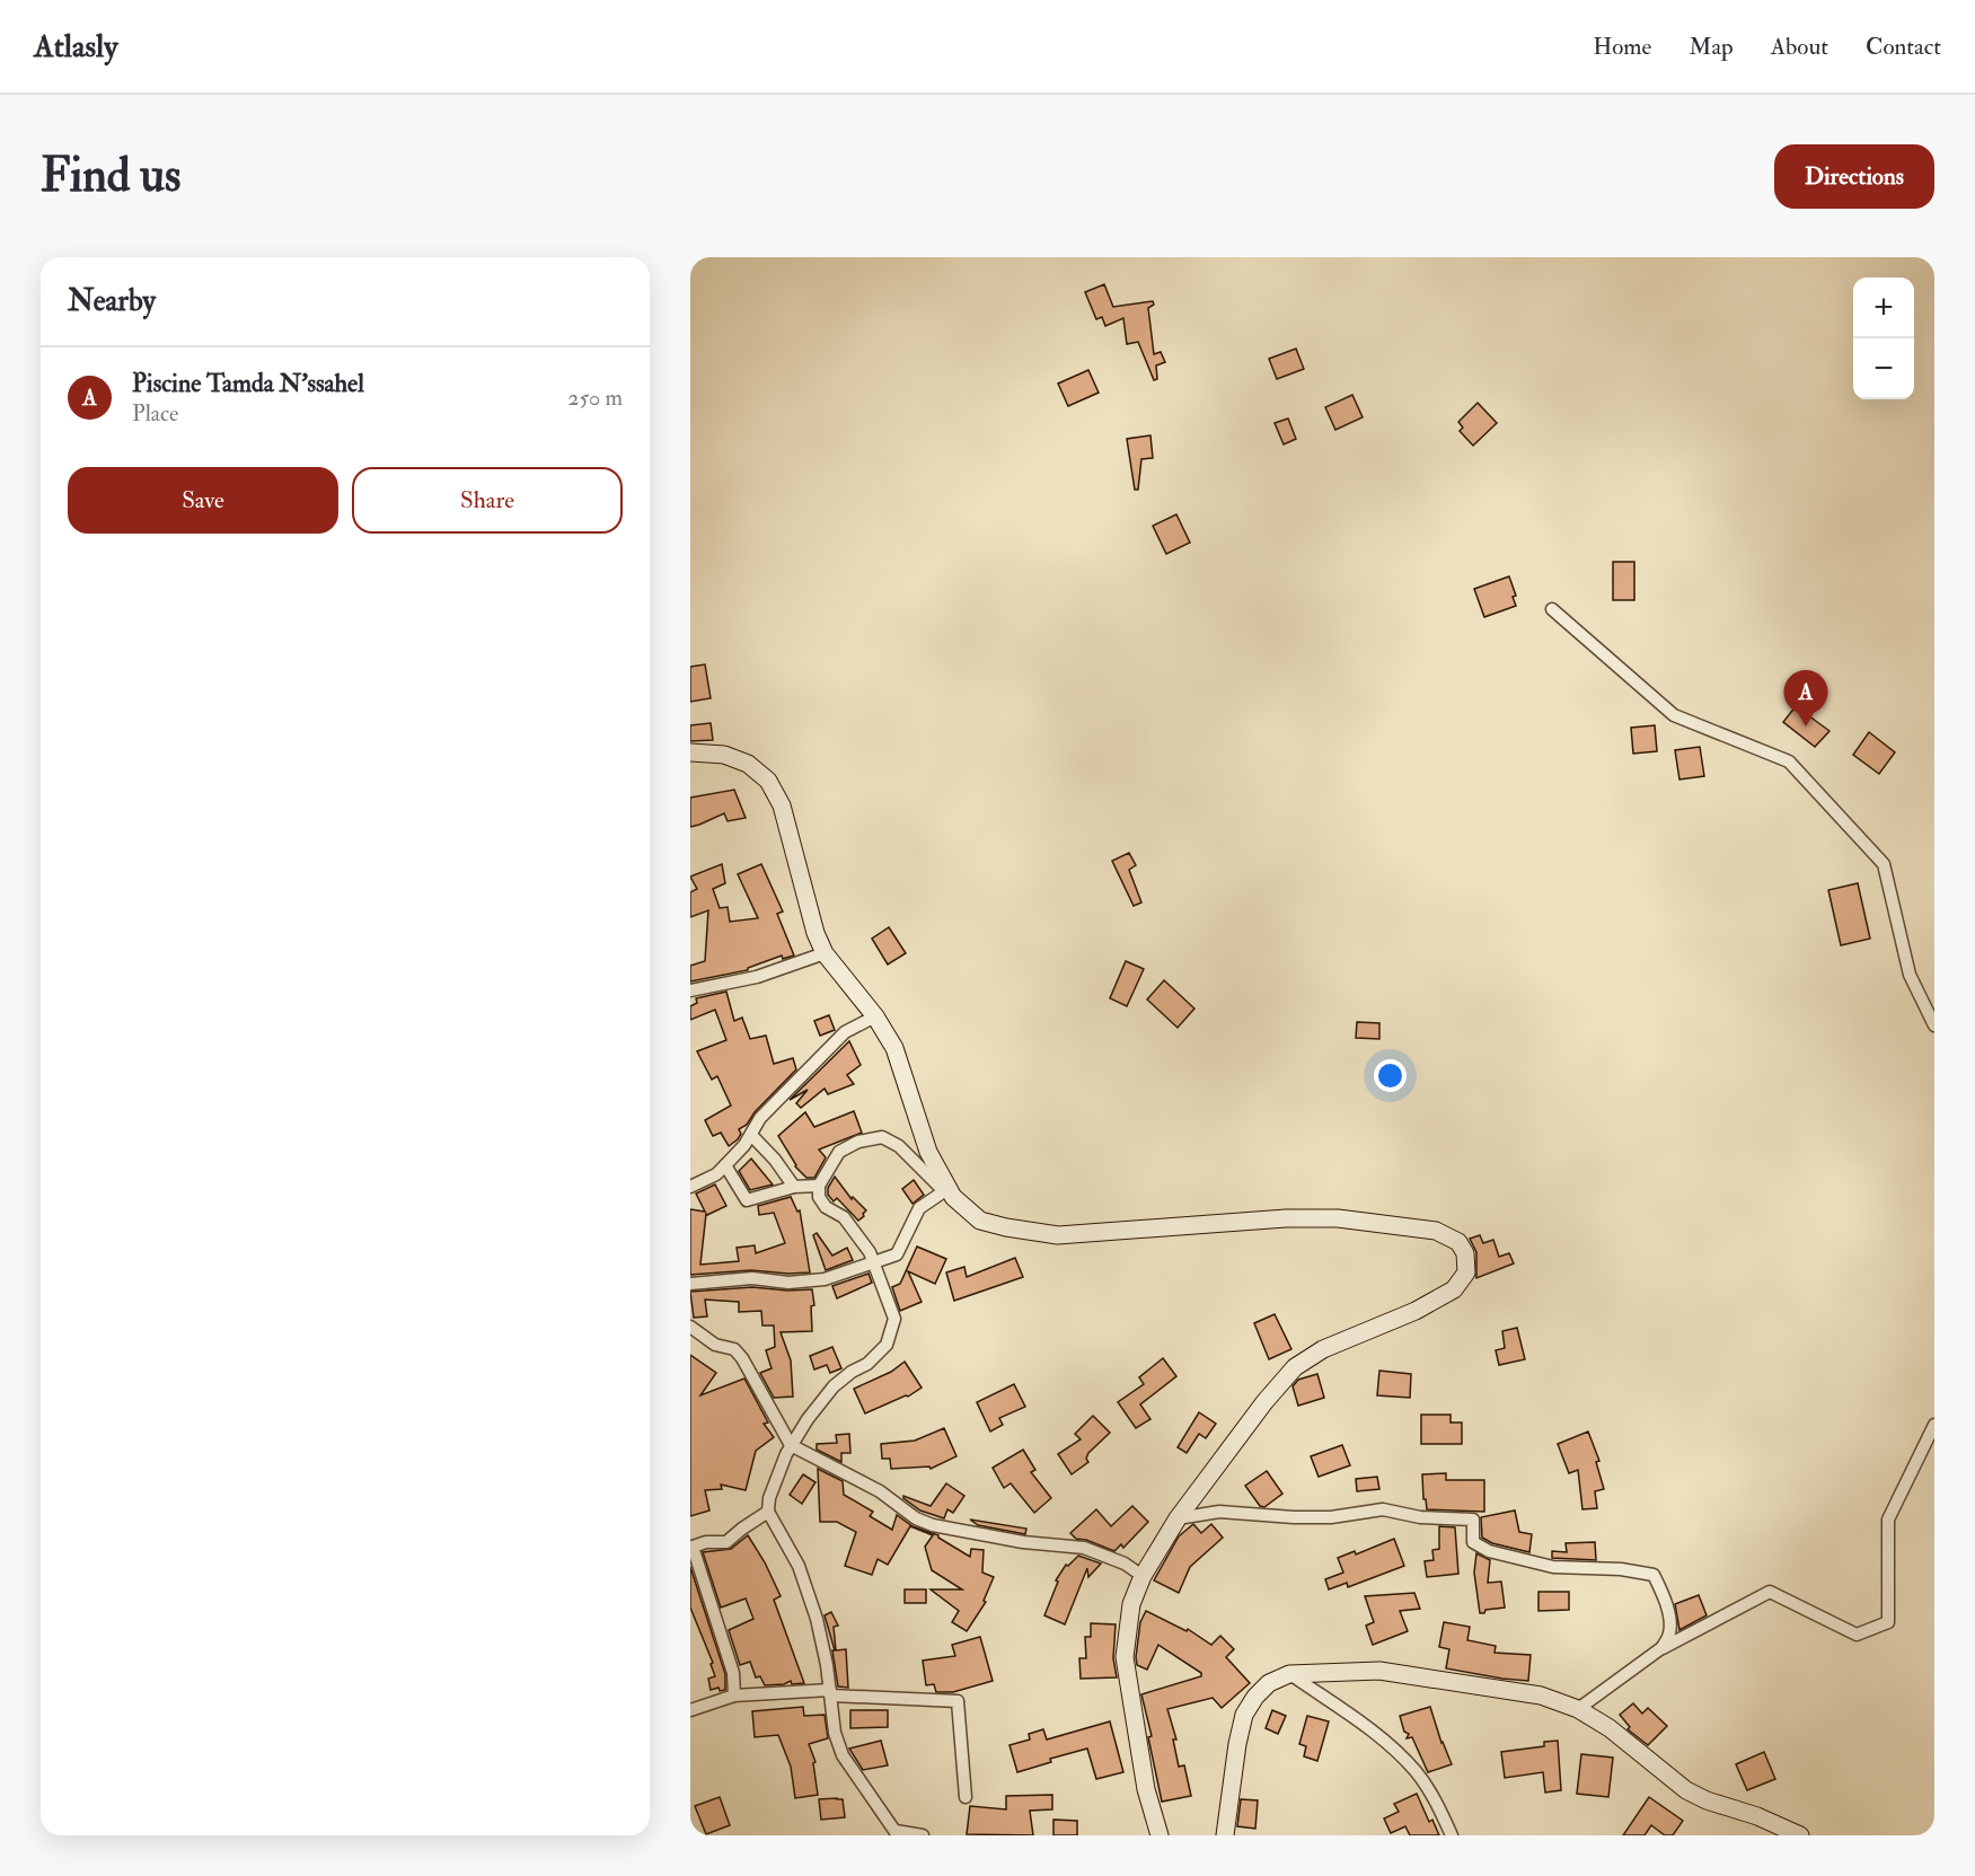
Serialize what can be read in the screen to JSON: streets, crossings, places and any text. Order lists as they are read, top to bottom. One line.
{"page":{"header":"Atlasly","nav":["Home","Map","About","Contact"],"buttons":["Directions",["Save","Share"]],"title":"Find us","heading":"Nearby","map_buttons":["+","−"],"list":[{"mark":"A","name":"Piscine Tamda N'ssahel","note":"Place","value":"250 m"}],"pins":"A"}}
